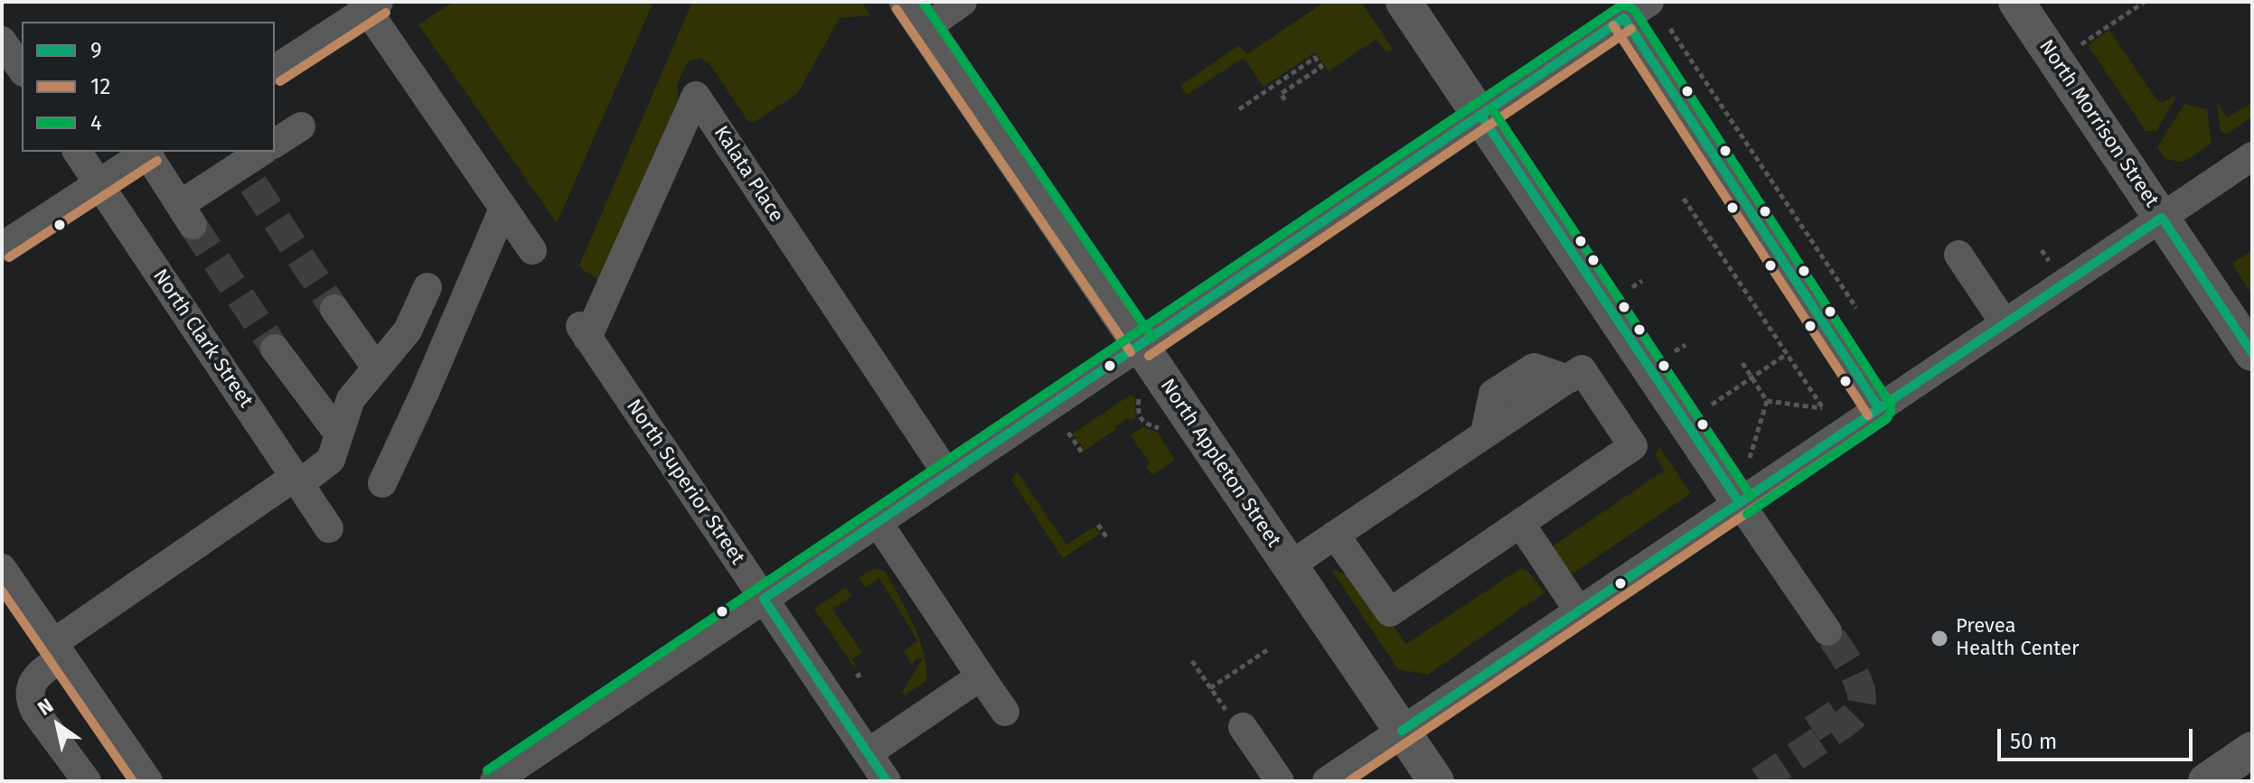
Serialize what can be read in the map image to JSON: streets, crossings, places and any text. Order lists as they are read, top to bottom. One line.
{"streets":{"main road":["North Morrison Street","North Appleton Street"],"street":["Kalata Place","North Clark Street","North Superior Street"]},"crossings":[["Kalata Place","North Superior Street"]],"places":["Prevea Health Center"],"lines":["transit line 4","transit line 12","transit line 9"],"legend":["9","12","4"],"scale_bar":"50 m","north":"top left"}
